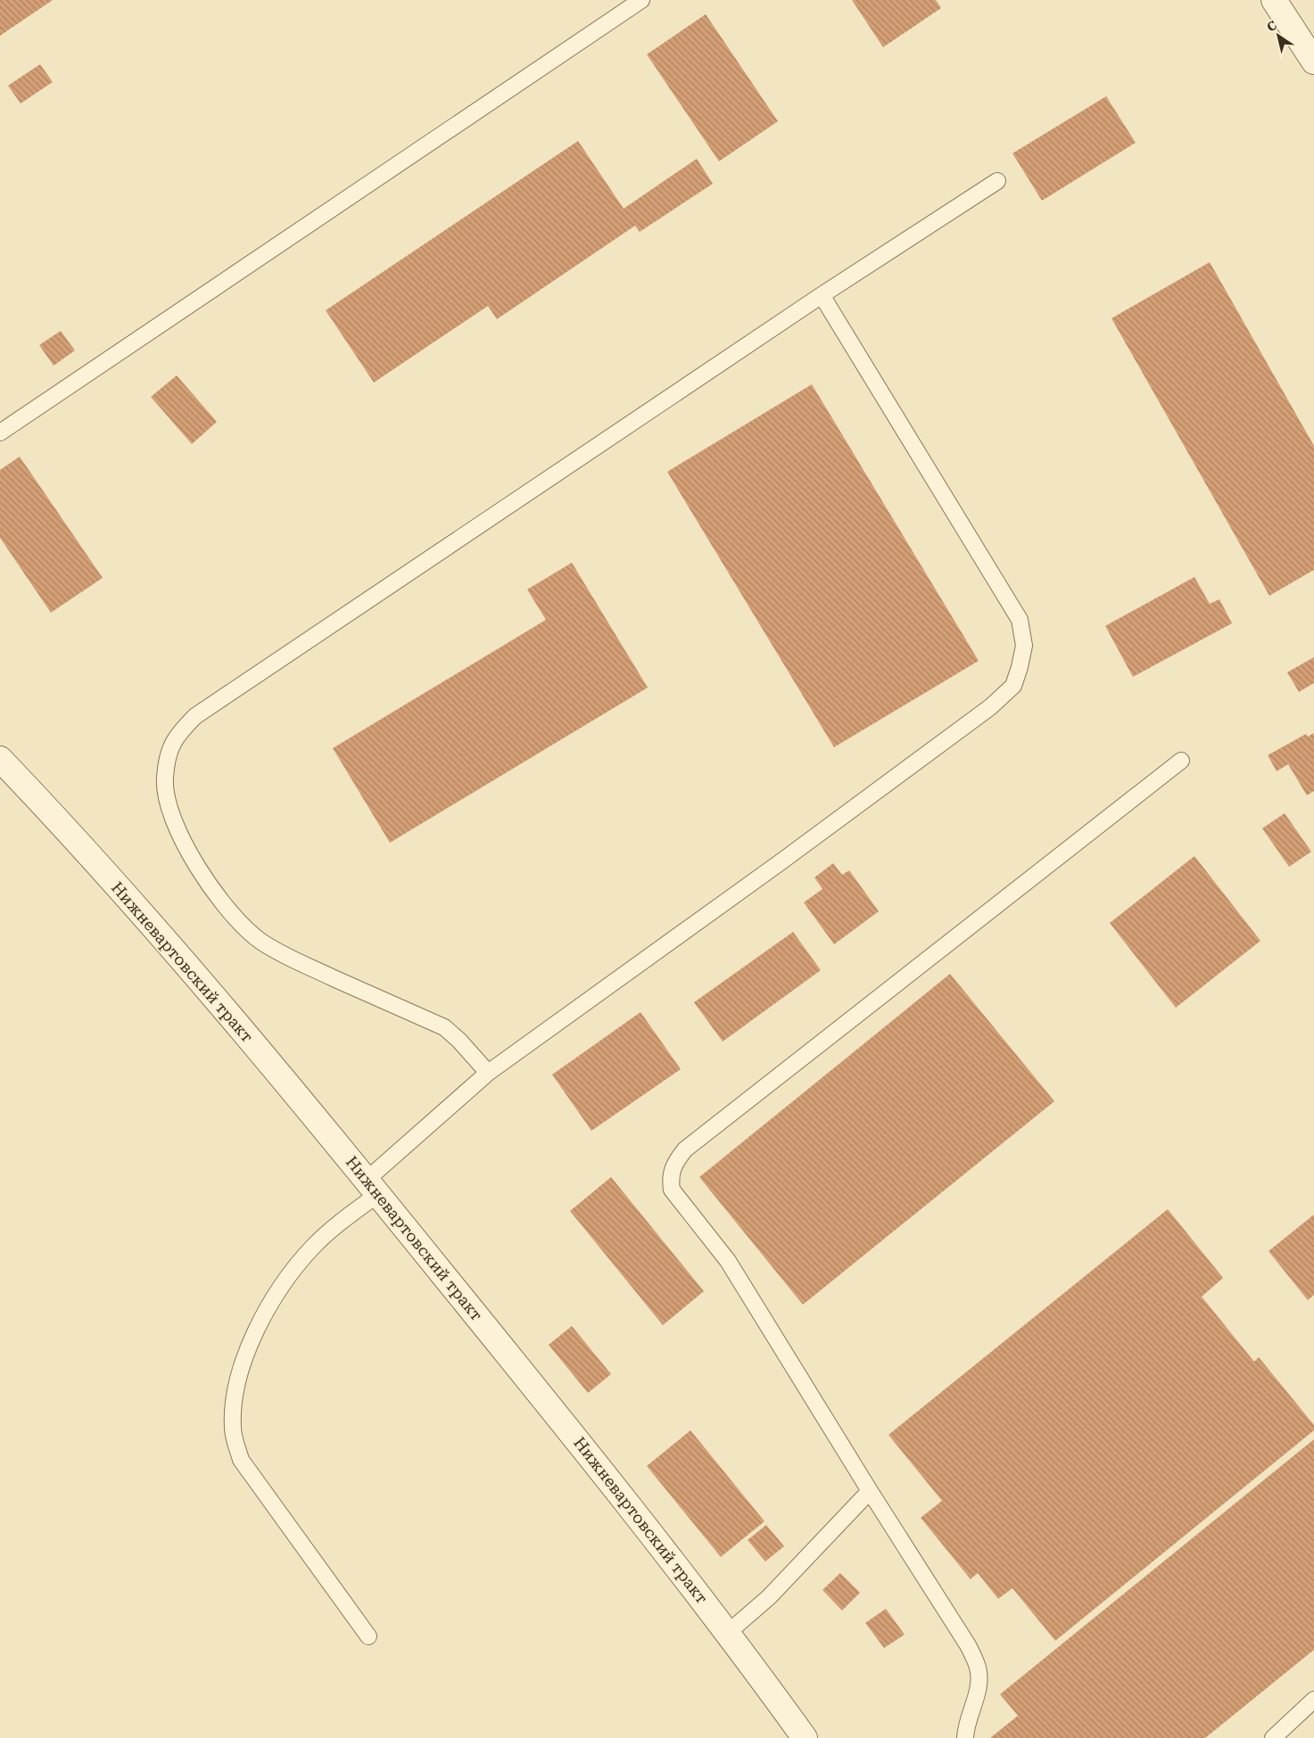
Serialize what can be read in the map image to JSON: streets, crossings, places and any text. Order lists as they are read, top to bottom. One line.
{"streets":{"street":["Нижневартовский тракт"]},"north":"top left"}
